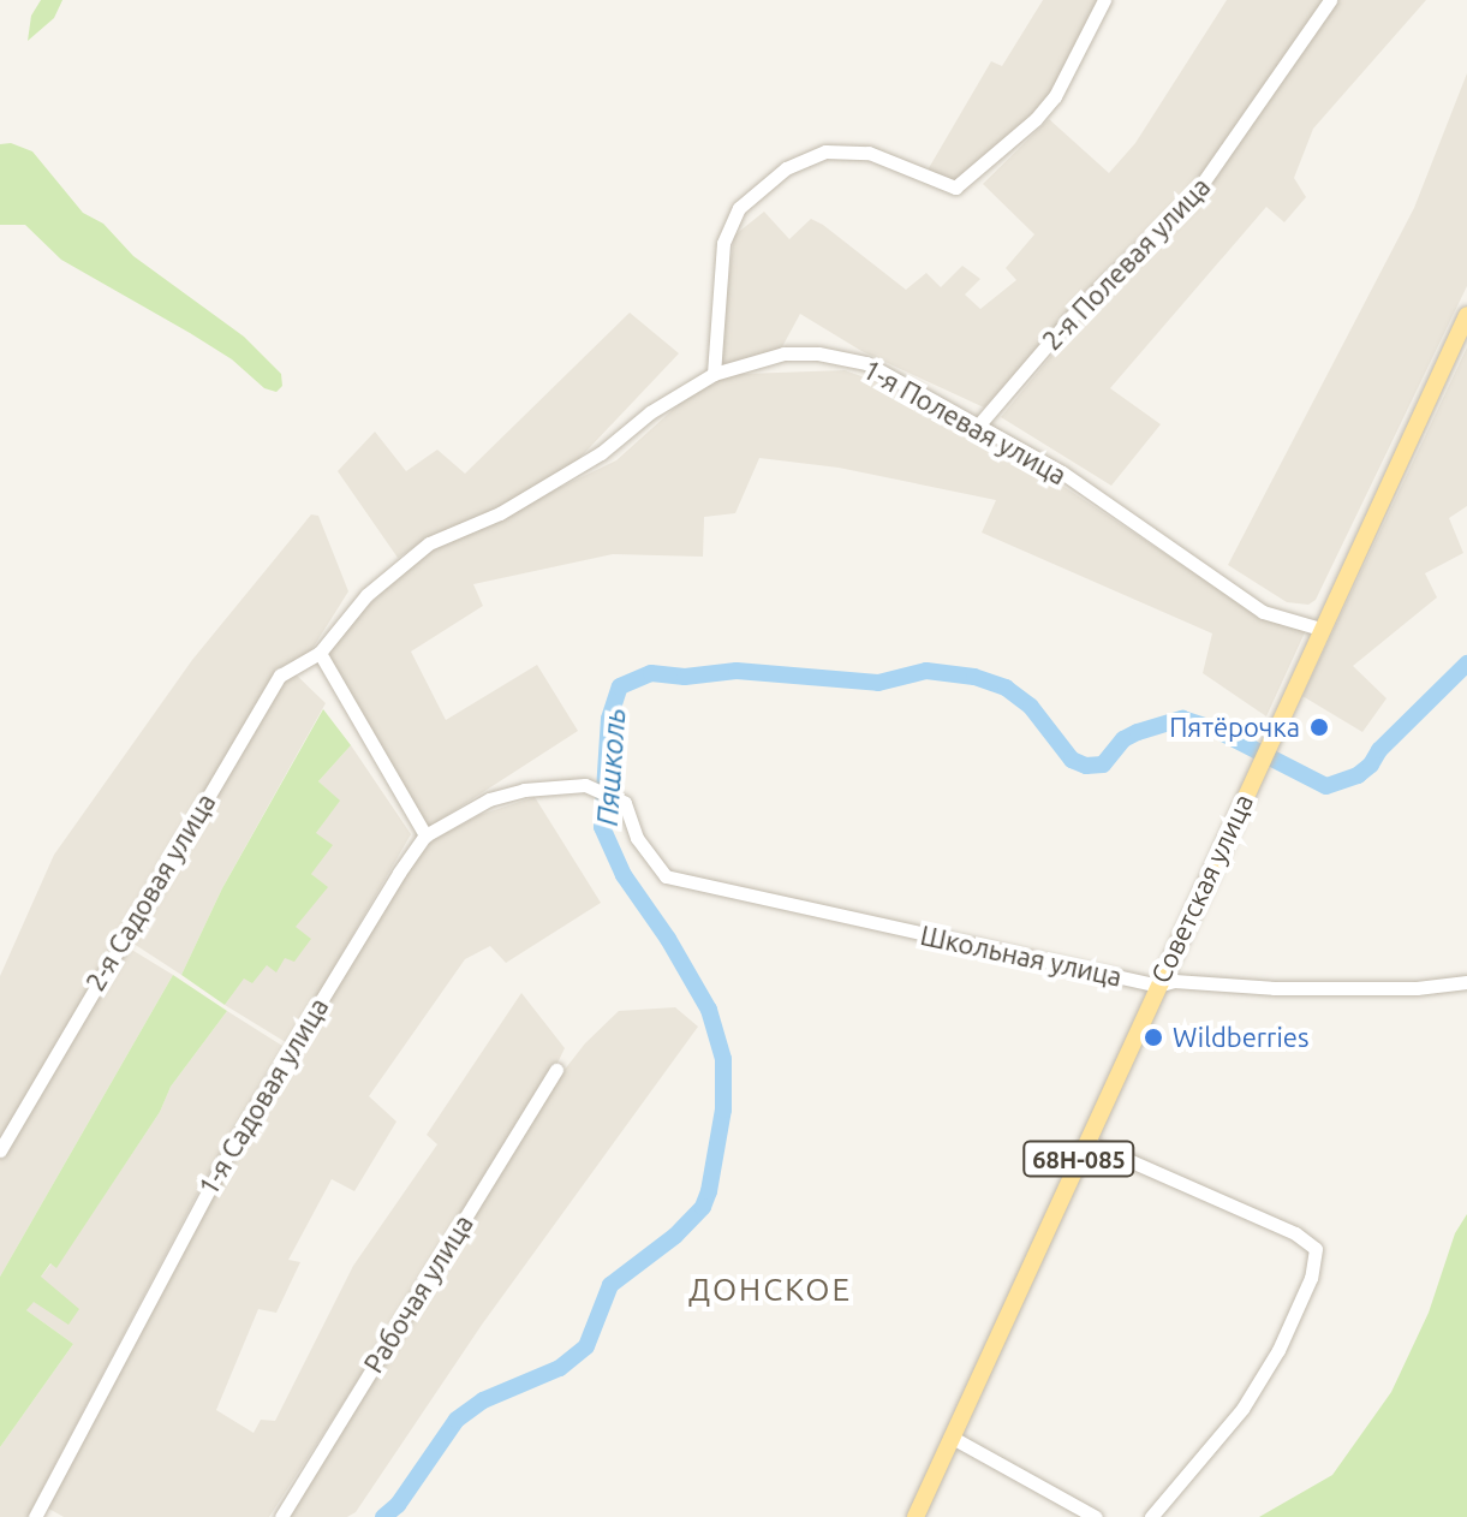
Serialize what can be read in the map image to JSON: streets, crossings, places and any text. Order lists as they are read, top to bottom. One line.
{"streets":{"main road":["Советская улица","68Н-085"],"street":["2-я Полевая улица","1-я Полевая улица","2-я Садовая улица","Школьная улица","1-я Садовая улица","Рабочая улица"]},"crossings":[["2-я Полевая улица","1-я Полевая улица"],["1-я Полевая улица","Советская улица"],["1-я Полевая улица","2-я Садовая улица"],["Советская улица","Школьная улица"],["Школьная улица","1-я Садовая улица"]],"districts":["ДОНСКОЕ"],"water":["Пяшколь"],"places":["Пятёрочка","Wildberries"]}
